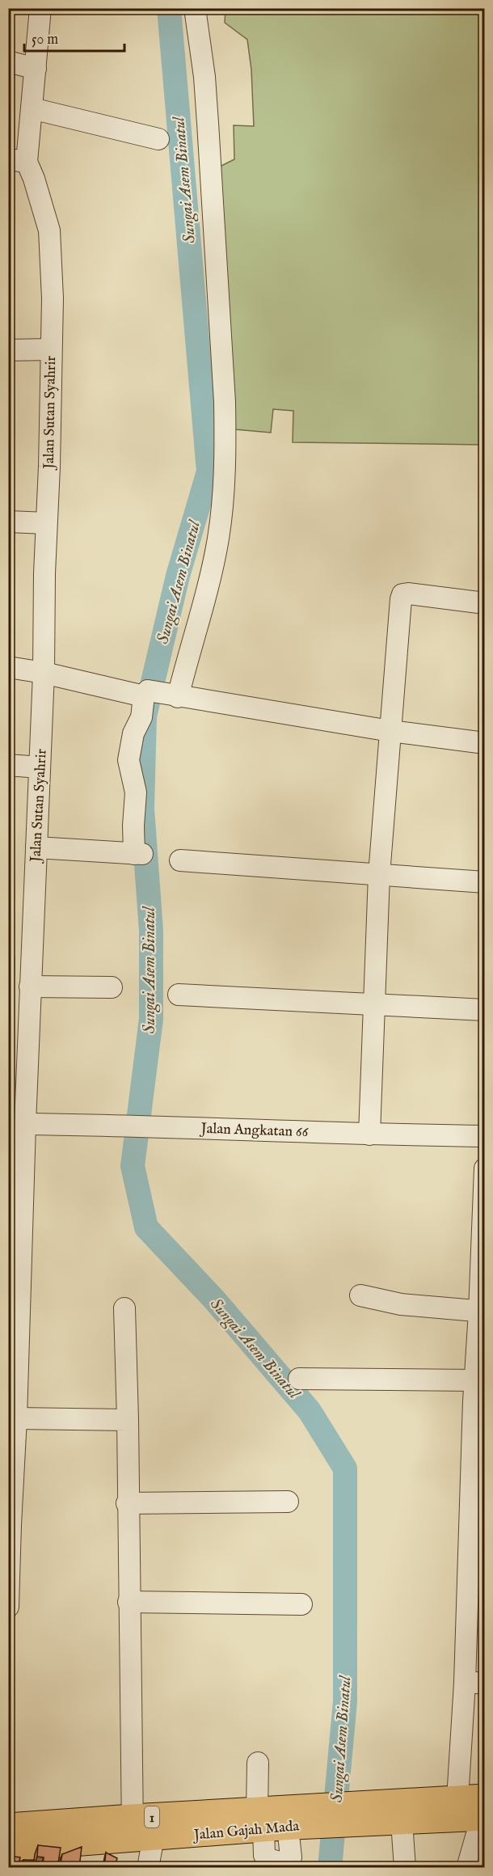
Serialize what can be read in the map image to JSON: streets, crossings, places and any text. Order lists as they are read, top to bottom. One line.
{"streets":{"highway":["1","Jalan Gajah Mada"],"street":["Jalan Sutan Syahrir","Jalan Angkatan 66"]},"crossings":[["Jalan Sutan Syahrir","Jalan Angkatan 66"]],"water":["Sungai Asem Binatul"],"scale_bar":"50 m"}
